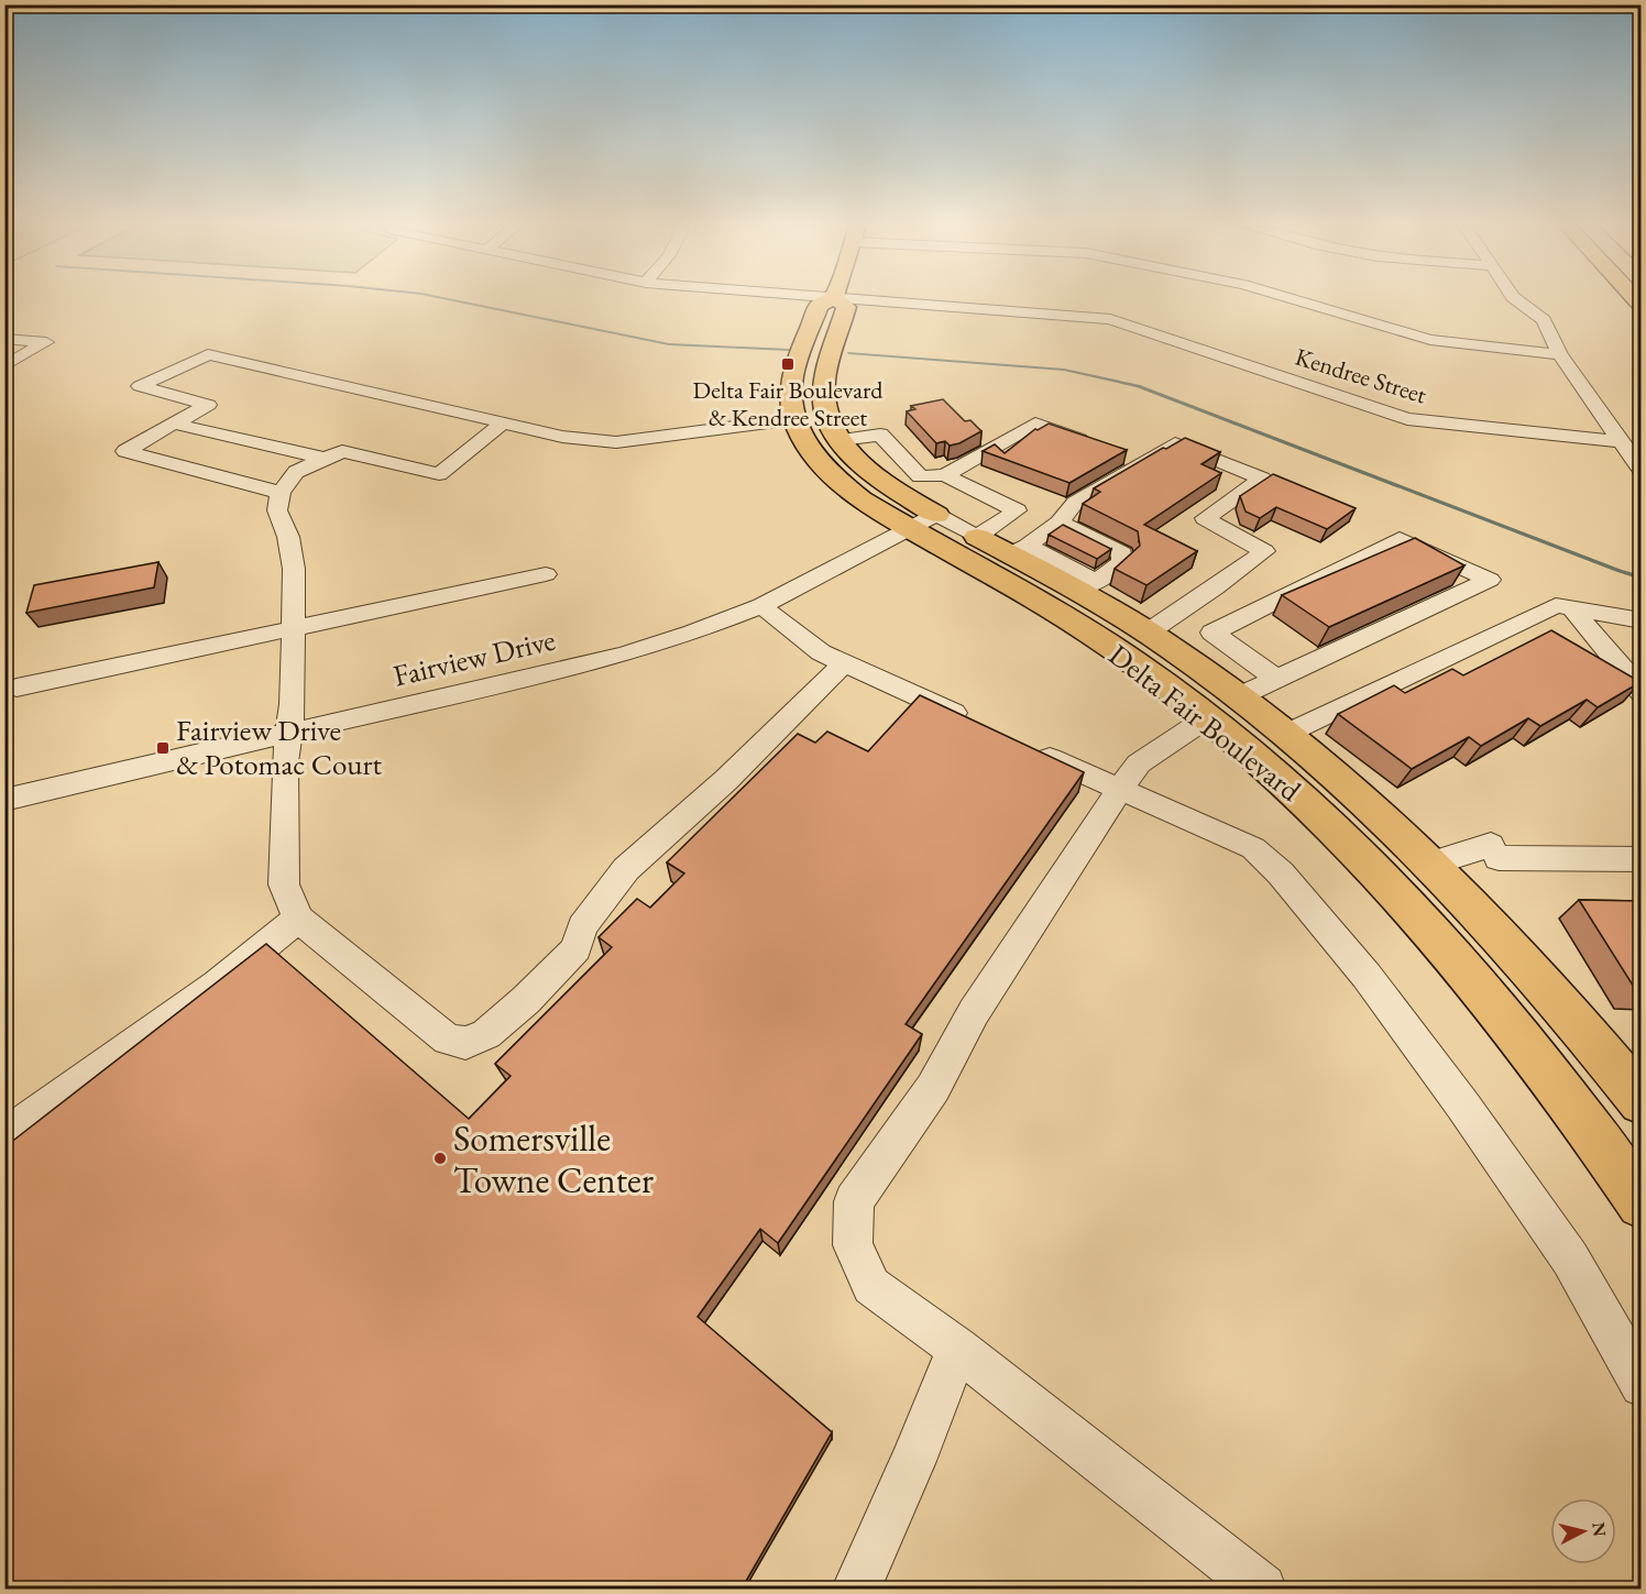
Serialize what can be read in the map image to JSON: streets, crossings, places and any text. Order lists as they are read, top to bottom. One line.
{"streets":{"main road":["Delta Fair Boulevard"],"street":["Kendree Street","Fairview Drive"]},"crossings":[["Fairview Drive","Delta Fair Boulevard"]],"places":{"transit":["Delta Fair Boulevard & Kendree Street","Fairview Drive & Potomac Court"],"other":["Somersville Towne Center"]},"north":"right"}
